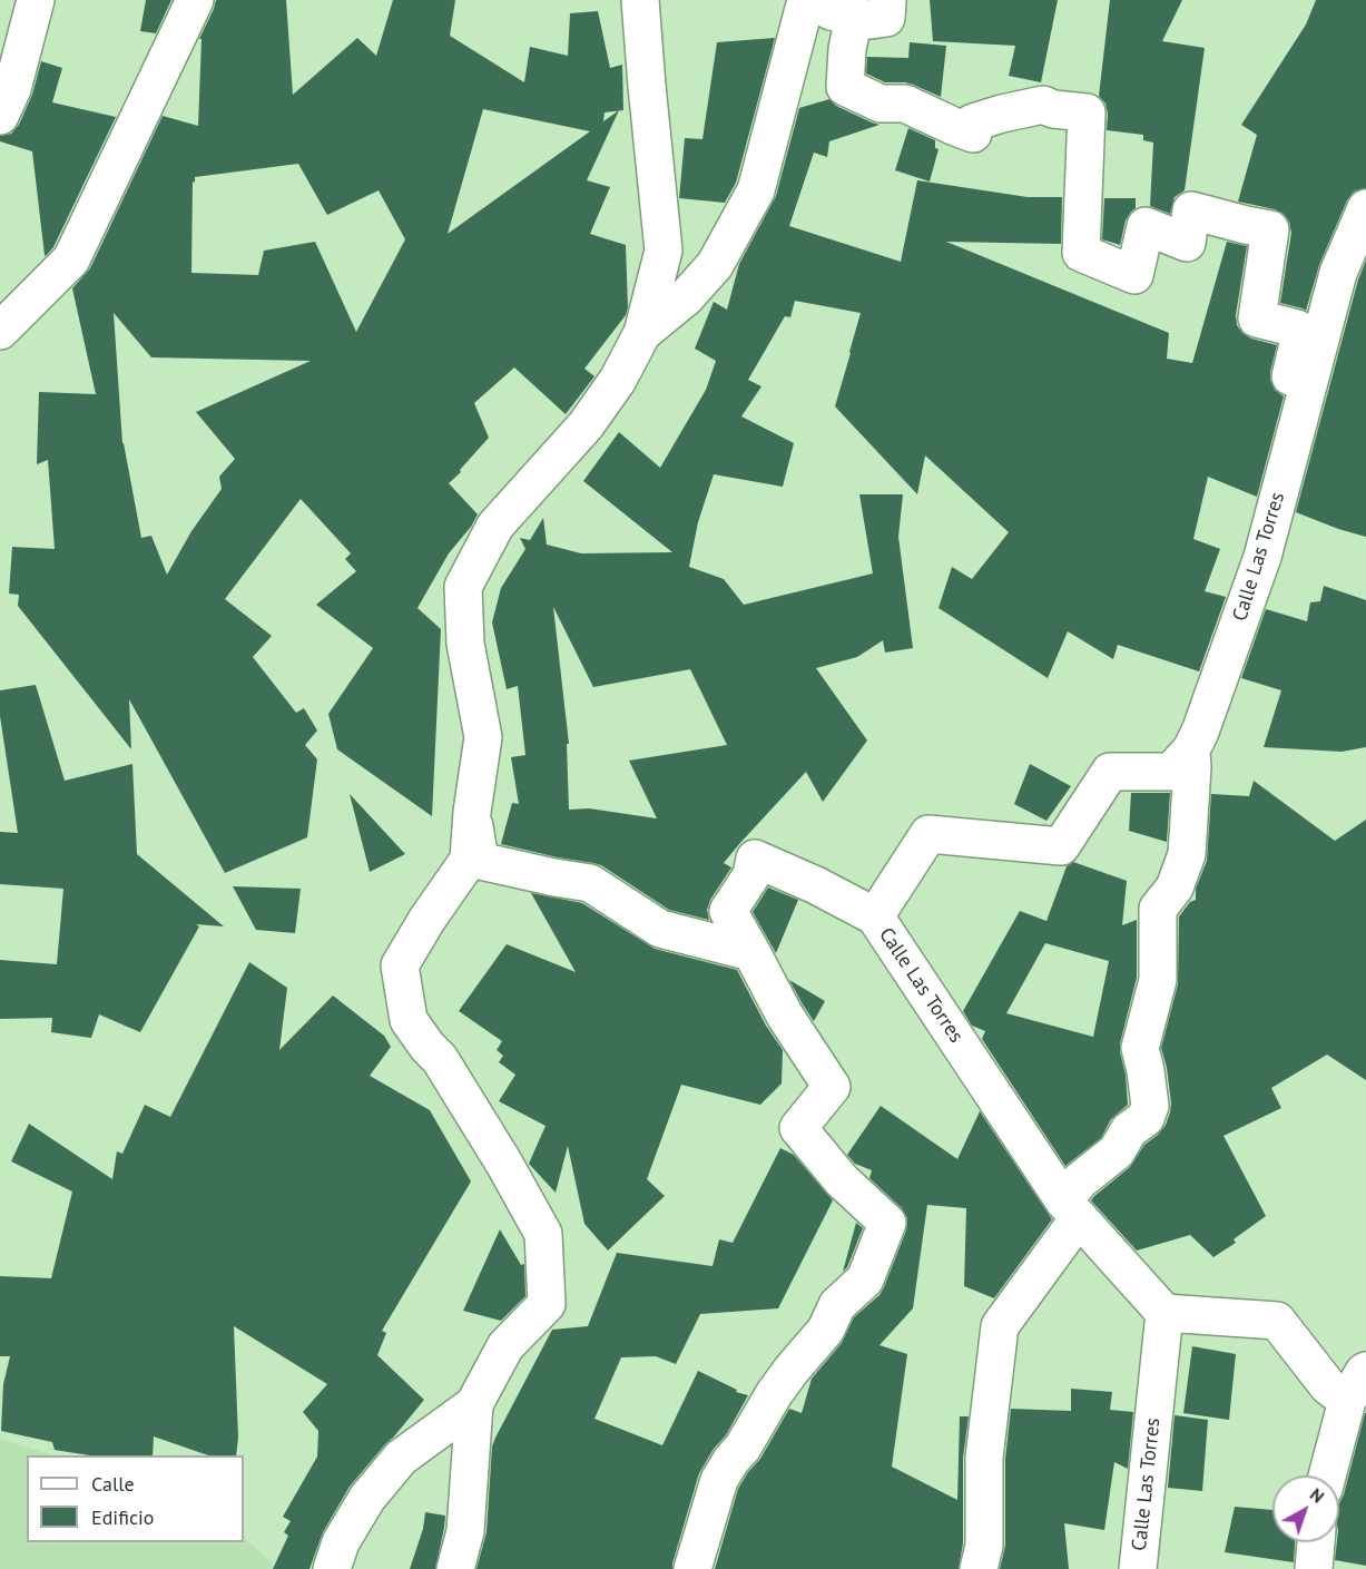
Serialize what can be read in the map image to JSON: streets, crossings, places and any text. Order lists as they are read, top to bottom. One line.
{"streets":{"street":["Calle Las Torres"]},"legend":["Calle","Edificio"],"north":"top right"}
